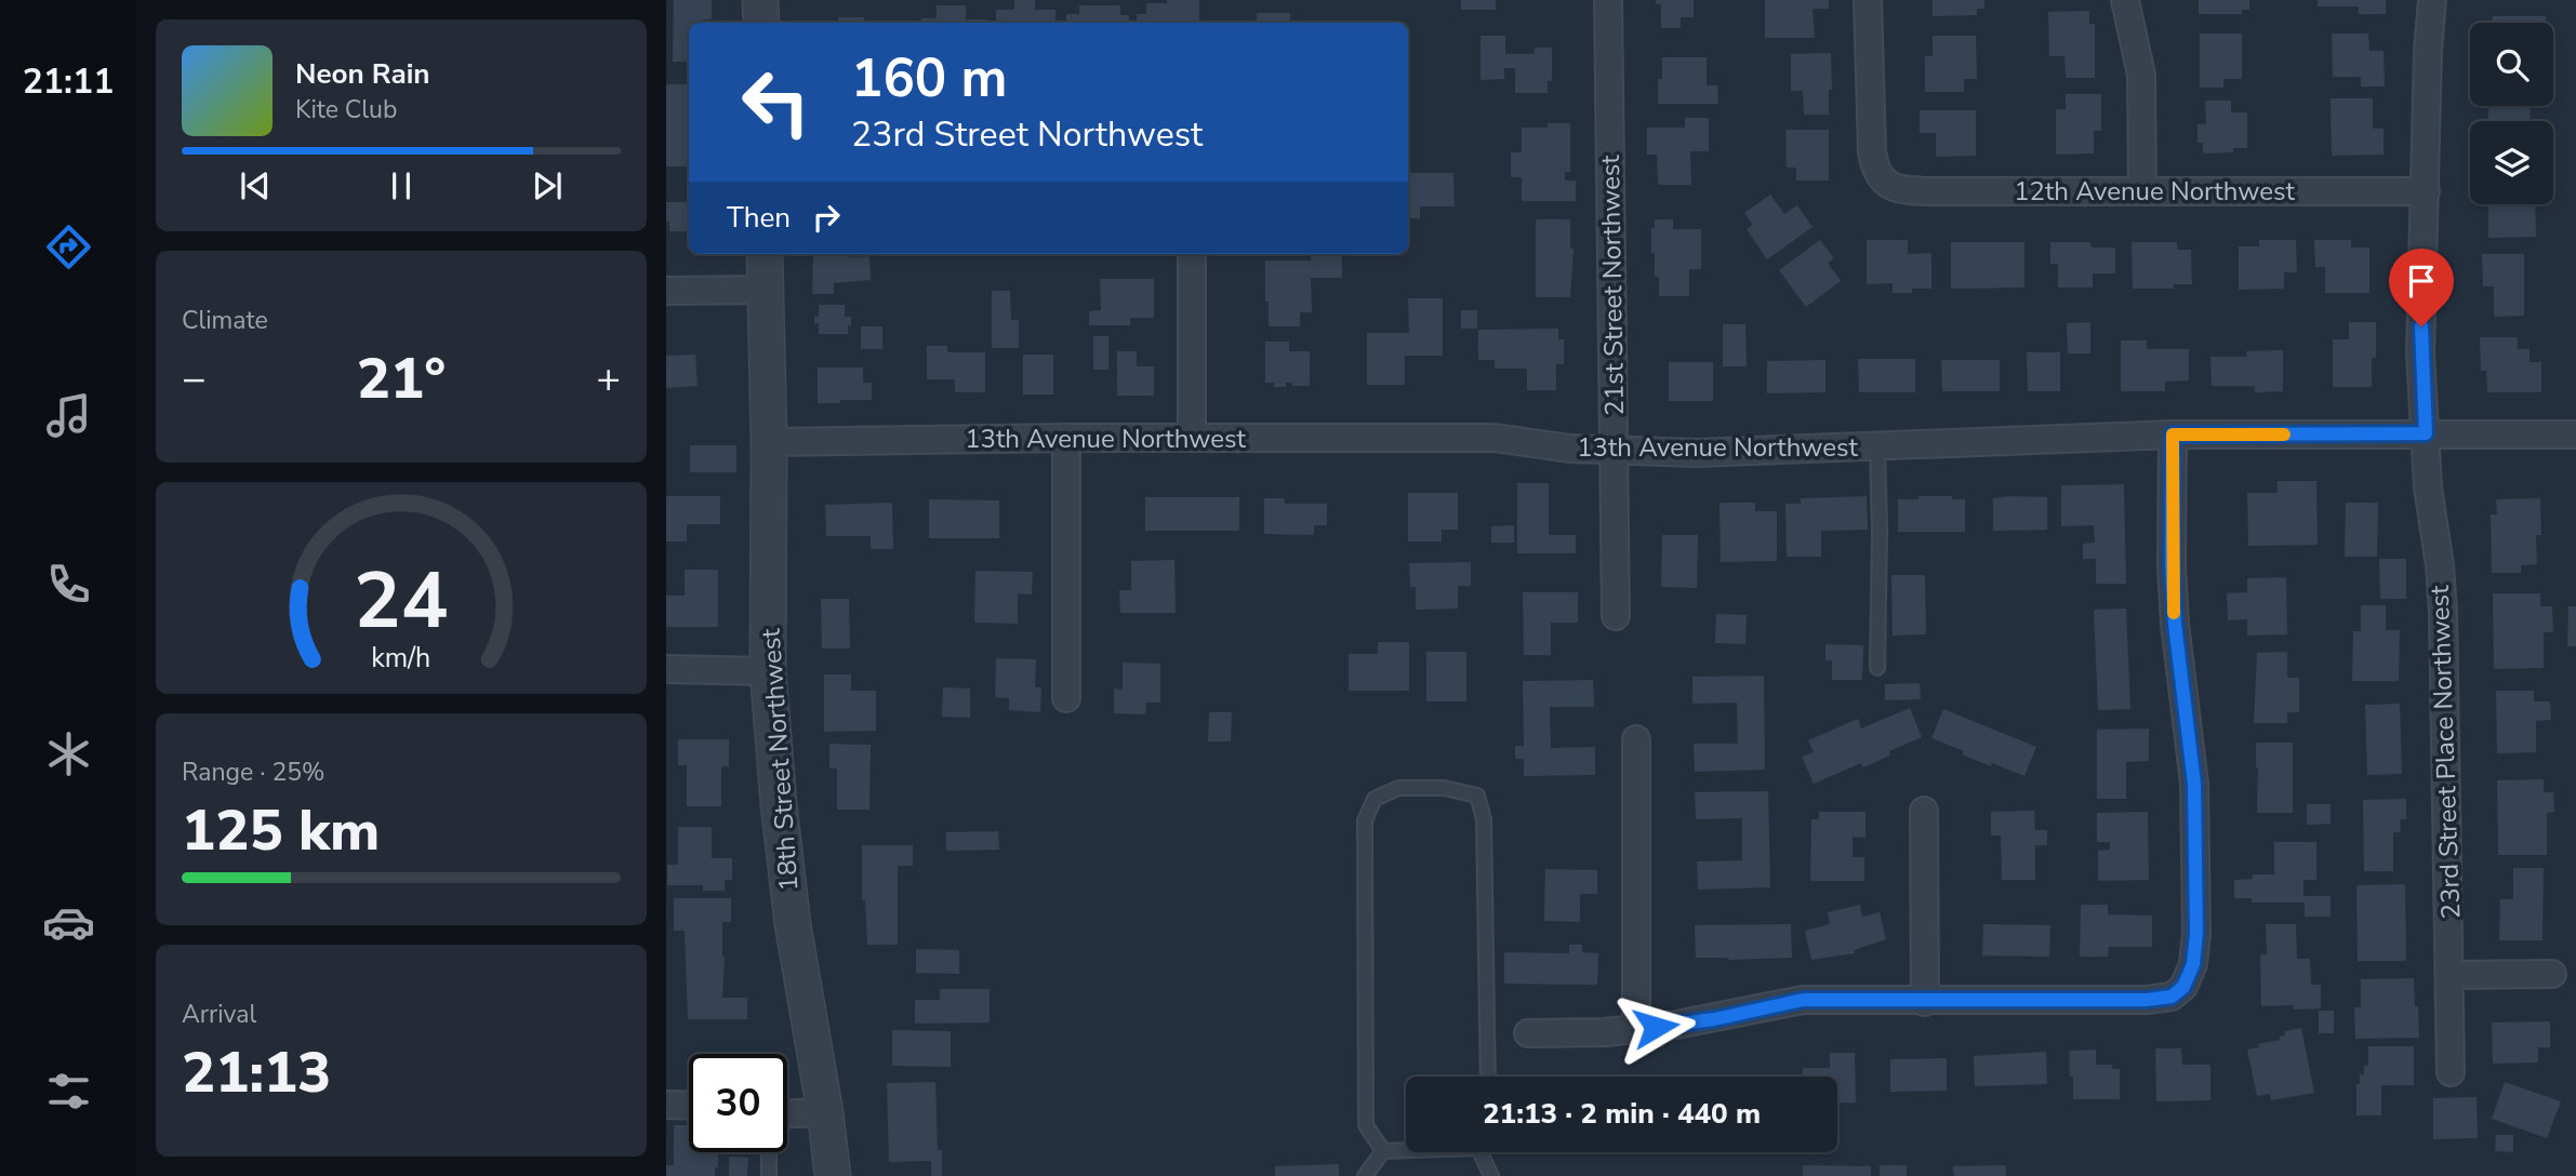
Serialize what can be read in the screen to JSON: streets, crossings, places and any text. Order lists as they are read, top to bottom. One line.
{"streets":{"street":["12th Avenue Northwest","21st Street Northwest","13th Avenue Northwest","23rd Street Place Northwest","18th Street Northwest"]},"crossings":[["12th Avenue Northwest","23rd Street Place Northwest"],["21st Street Northwest","13th Avenue Northwest"],["13th Avenue Northwest","23rd Street Place Northwest"],["13th Avenue Northwest","18th Street Northwest"]],"page":{"tabs":"21:11","turn":["160 m","23rd Street Northwest"],"song":["Neon Rain","Kite Club"],"then":"Then","tile":["Climate",["Range · 25%","125 km"],["Arrival","21:13"]],"heat":["−","21°","+"],"limit":"30","trip":"21:13 · 2 min · 440 m","gauge":["24","km/h"]}}
